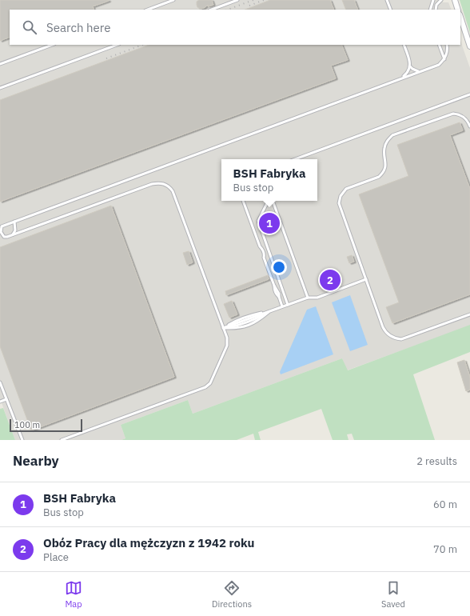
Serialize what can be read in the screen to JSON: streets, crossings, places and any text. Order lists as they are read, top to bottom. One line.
{"scale_bar":"100 m","page":{"search":"Search here","popup":["BSH Fabryka","Bus stop"],"pins":["1","2"],"scale":"100 m","heading":["Nearby","2 results"],"list":[{"mark":"1","name":"BSH Fabryka","note":"Bus stop","value":"60 m"},{"mark":"2","name":"Obóz Pracy dla mężczyzn z 1942 roku","note":"Place","value":"70 m"}],"nav":["Map","Directions","Saved"]}}
